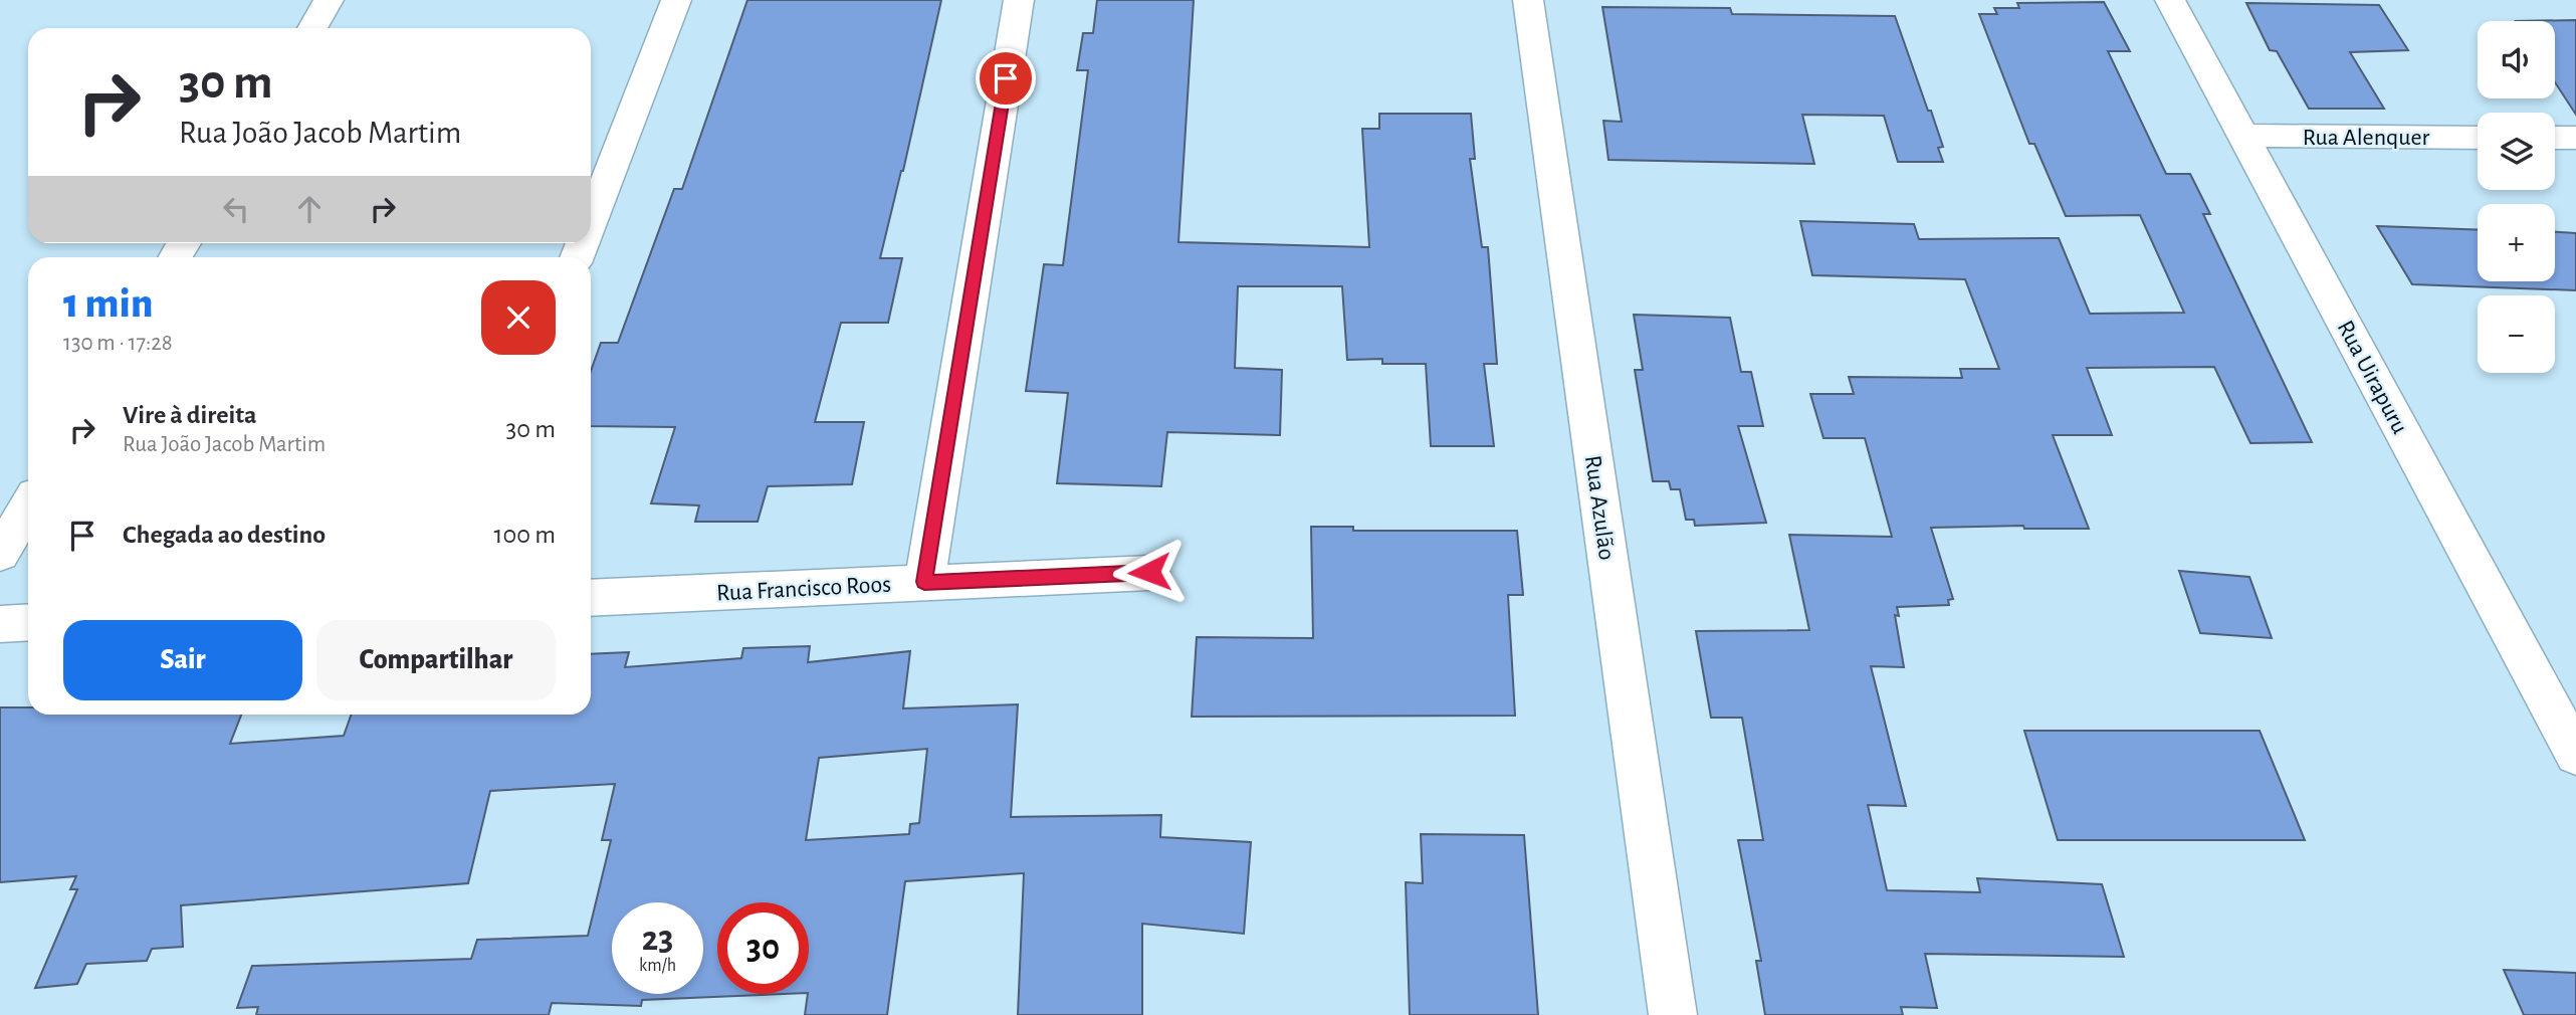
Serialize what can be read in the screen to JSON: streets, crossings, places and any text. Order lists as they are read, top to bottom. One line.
{"streets":{"street":["Rua Alenquer","Rua Uirapuru","Rua Azulão","Rua Francisco Roos"]},"crossings":[["Rua Alenquer","Rua Uirapuru"]],"page":{"map_buttons":["+","−"],"turn":["30 m","Rua João Jacob Martim"],"heading":["1 min","130 m · 17:28"],"list":[{"name":"Vire à direita","note":"Rua João Jacob Martim","value":"30 m"},{"name":"Chegada ao destino","value":"100 m"}],"buttons":["Sair","Compartilhar"],"speed":"23 km/h","limit":"30"}}
